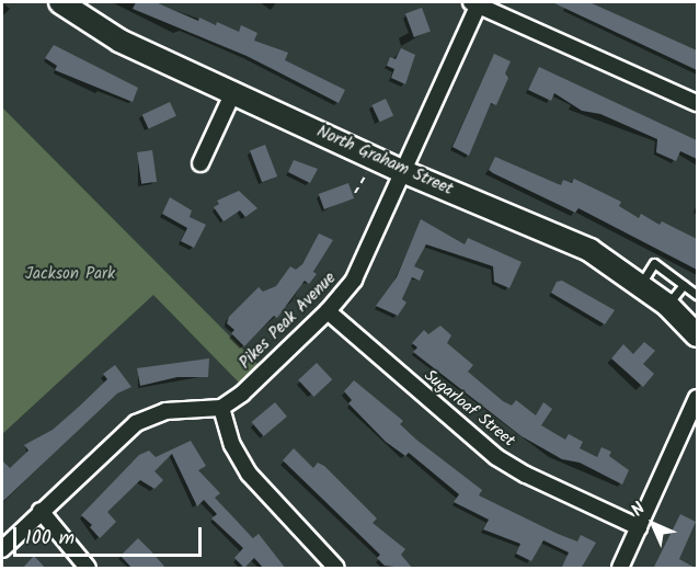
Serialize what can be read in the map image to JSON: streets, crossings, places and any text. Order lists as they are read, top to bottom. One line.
{"streets":{"main road":["North Graham Street"],"street":["Pikes Peak Avenue","Sugarloaf Street"]},"crossings":[["North Graham Street","Pikes Peak Avenue"],["Pikes Peak Avenue","Sugarloaf Street"]],"parks":["Jackson Park"],"scale_bar":"100 m","north":"top left"}
